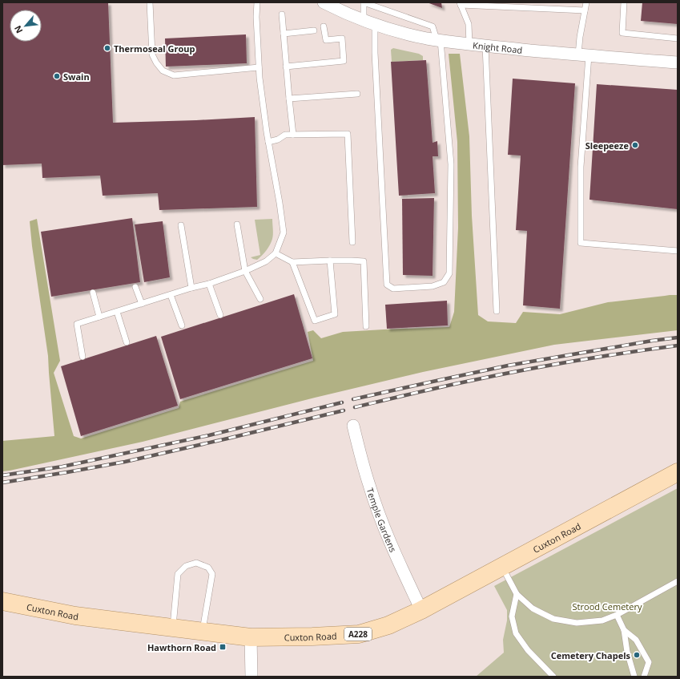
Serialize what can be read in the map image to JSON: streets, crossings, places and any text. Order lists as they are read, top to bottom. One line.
{"streets":{"main road":["Cuxton Road","A228"],"street":["Knight Road","Temple Gardens"]},"crossings":[["Temple Gardens","Cuxton Road"]],"parks":["Strood Cemetery"],"places":{"other":["Thermoseal Group","Swain","Sleepeeze","Cemetery Chapels"],"transit":["Hawthorn Road"]},"north":"bottom left"}
